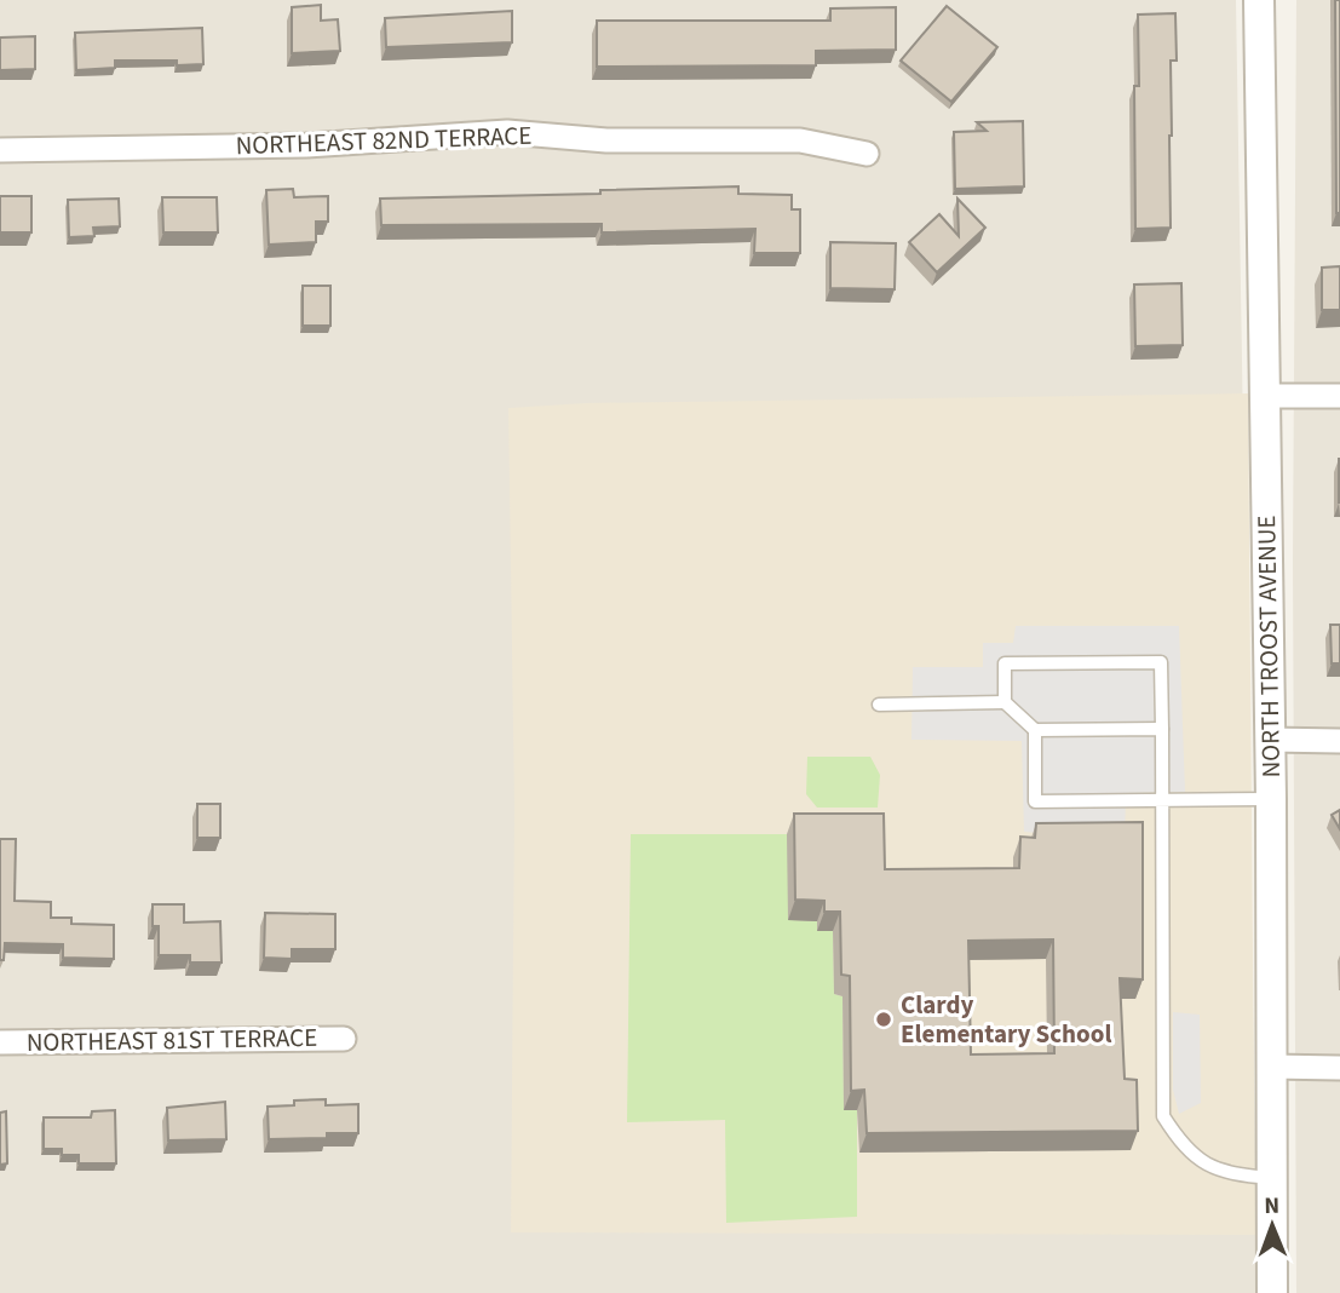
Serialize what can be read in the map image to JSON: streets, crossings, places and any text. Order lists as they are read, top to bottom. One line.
{"streets":{"street":["NORTHEAST 82ND TERRACE","NORTH TROOST AVENUE","NORTHEAST 81ST TERRACE"]},"places":["Clardy Elementary School"],"north":"top"}
